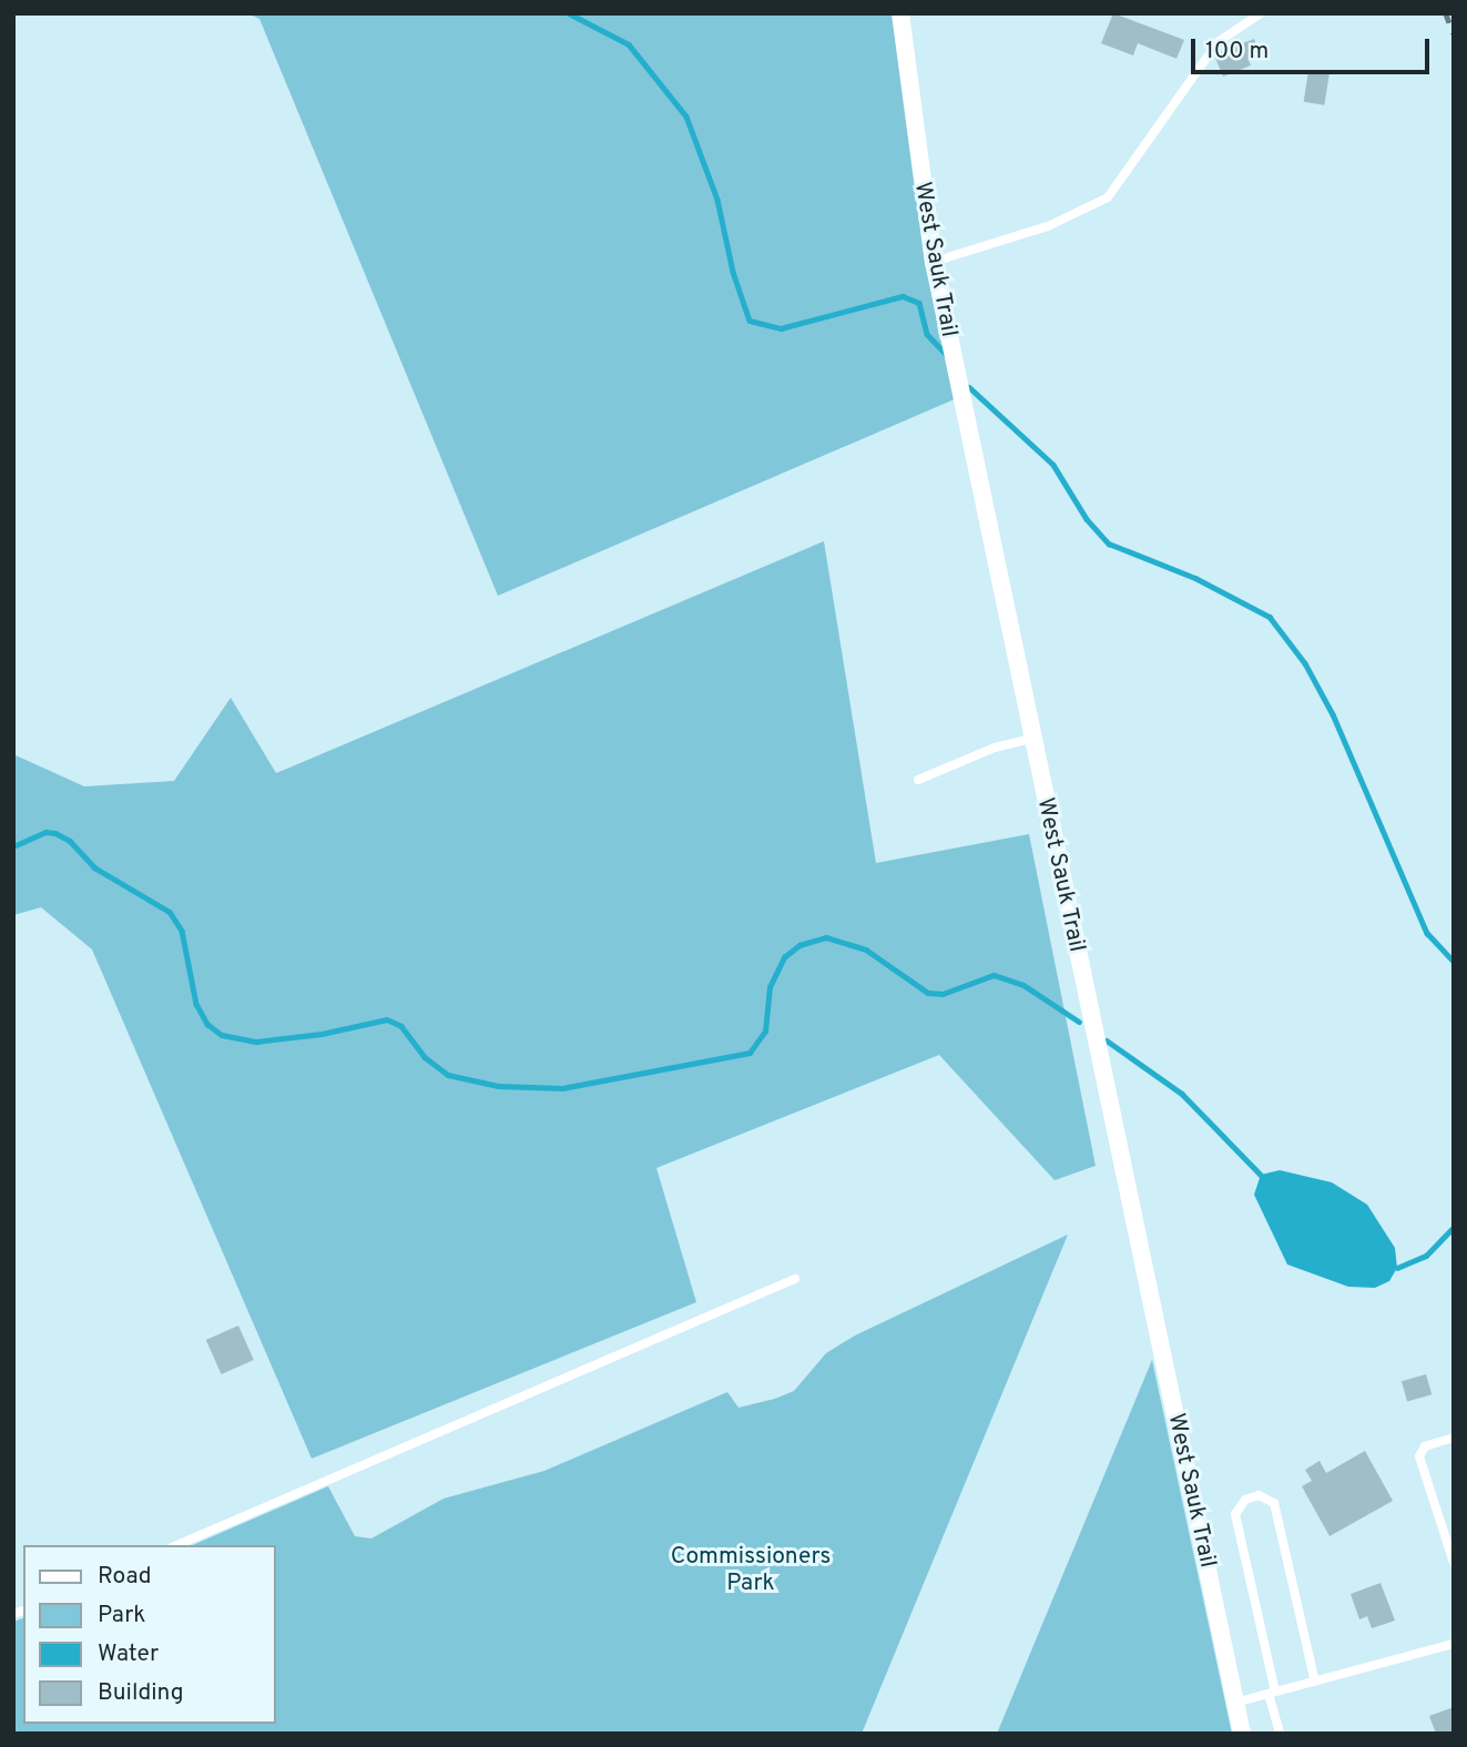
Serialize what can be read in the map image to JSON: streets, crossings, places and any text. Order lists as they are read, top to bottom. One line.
{"streets":{"street":["West Sauk Trail"]},"parks":["Commissioners Park"],"legend":["Road","Park","Water","Building"],"scale_bar":"100 m"}
